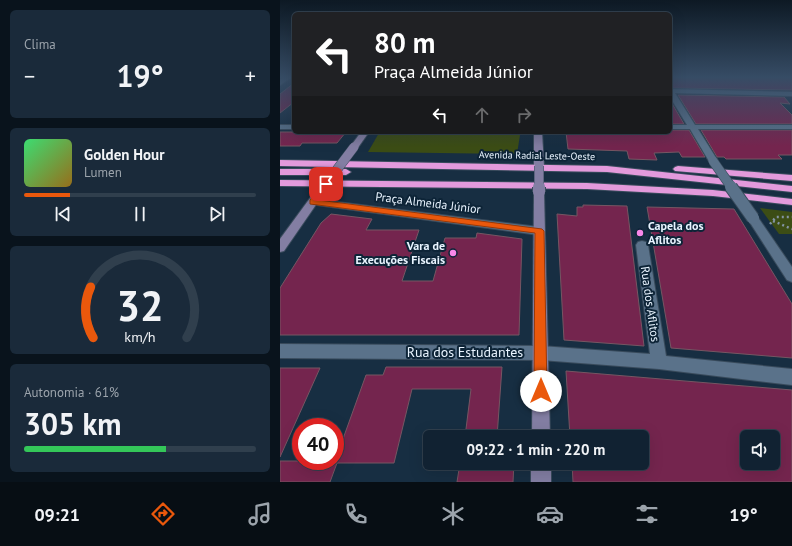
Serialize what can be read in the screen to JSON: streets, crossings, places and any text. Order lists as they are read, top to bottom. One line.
{"streets":{"highway":["Avenida Radial Leste-Oeste"],"street":["Praça Almeida Júnior","Rua dos Aflitos","Rua dos Estudantes"]},"crossings":[["Rua dos Aflitos","Rua dos Estudantes"]],"places":["Capela dos Aflitos","Vara de Execuções Fiscais"],"page":{"tile":["Clima",["Autonomia · 61%","305 km"]],"turn":["80 m","Praça Almeida Júnior"],"heat":["−","19°","+"],"song":["Golden Hour","Lumen"],"limit":"40","trip":"09:22 · 1 min · 220 m","tabs":["09:21","19°"],"gauge":["32","km/h"]}}
